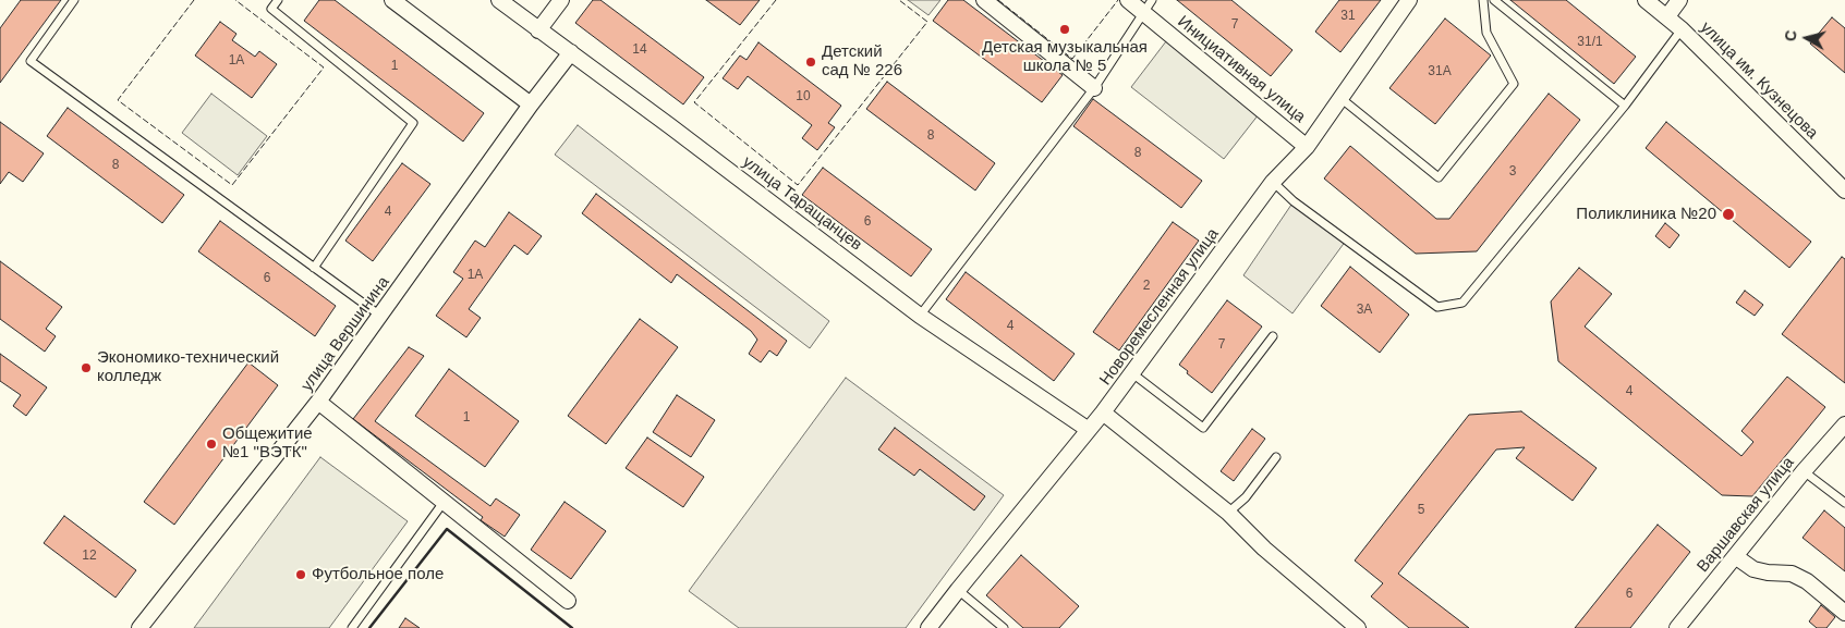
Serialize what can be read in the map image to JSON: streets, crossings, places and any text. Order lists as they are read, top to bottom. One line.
{"streets":{"street":["Инициативная улица","улица им. Кузнецова","улица Таращанцев","Новоремесленная улица","улица Вершинина","Варшавская улица"]},"crossings":[["Инициативная улица","Новоремесленная улица"],["улица Таращанцев","Новоремесленная улица"],["улица Таращанцев","улица Вершинина"]],"places":["Детская музыкальная школа № 5","Детский сад № 226","Поликлиника №20","Экономико-технический колледж","Общежитие №1 \"ВЭТК\"","Футбольное поле"],"house_numbers":["31","7","31/1","14","1А","1","31А","10","8","8","8","3","4","6","1А","6","2","3А","4","7","4","1","5","12","6"],"north":"left"}
